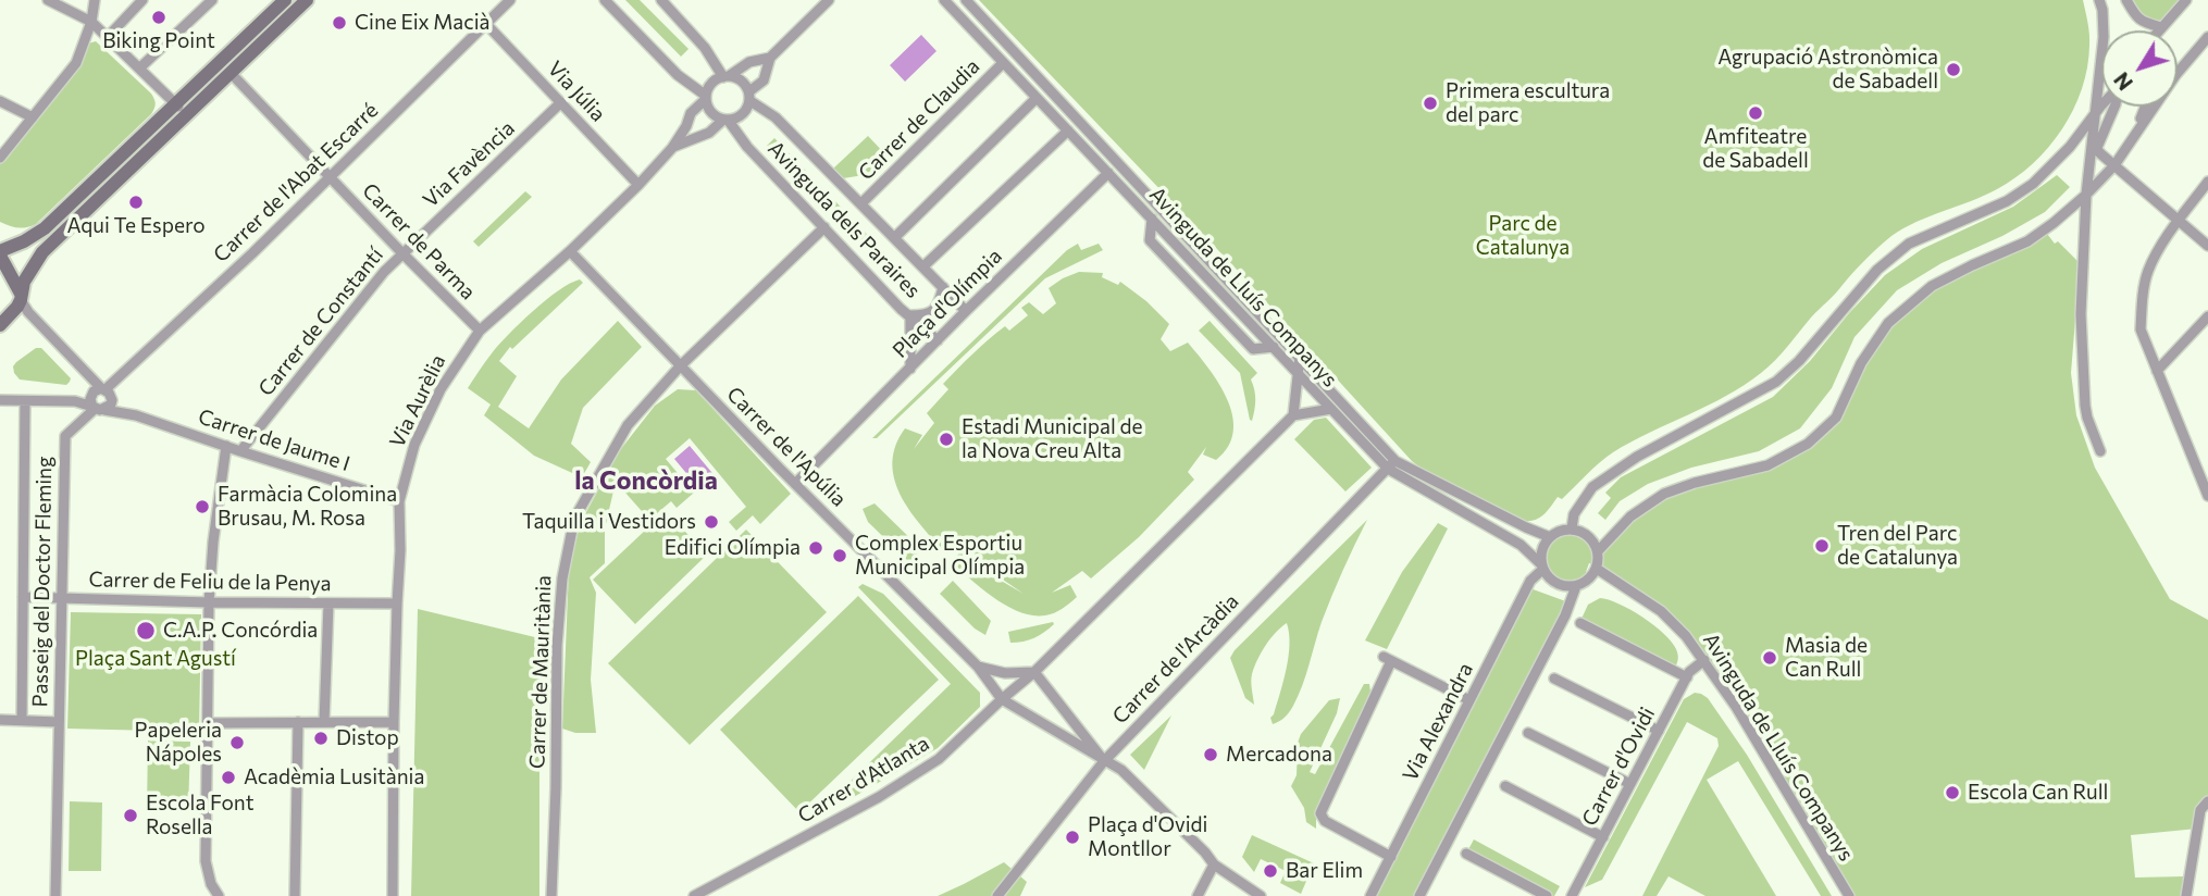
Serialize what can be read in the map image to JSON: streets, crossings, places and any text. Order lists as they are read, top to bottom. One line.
{"streets":{"street":["Via Júlia","Carrer de Claudia","Via Favència","Carrer de l'Abat Escarré","Avinguda dels Paraires","Carrer de Parma","Avinguda de Lluís Companys","Plaça d'Olímpia","Carrer de Constantí","Via Aurèlia","Carrer de Jaume I","Carrer de l'Apúlia","Passeig del Doctor Fleming","Carrer de Feliu de la Penya","Carrer de l'Arcàdia","Carrer de Mauritània","Via Alexandra","Carrer d'Ovidi","Carrer d'Atlanta"]},"crossings":[["Via Júlia","Via Favència"],["Via Júlia","Carrer de l'Abat Escarré"],["Via Júlia","Via Aurèlia"],["Carrer de Claudia","Avinguda dels Paraires"],["Carrer de Claudia","Avinguda de Lluís Companys"],["Via Favència","Carrer de Parma"],["Via Favència","Carrer de Constantí"],["Carrer de l'Abat Escarré","Carrer de Parma"],["Carrer de l'Abat Escarré","Carrer de Jaume I"],["Avinguda dels Paraires","Plaça d'Olímpia"],["Avinguda dels Paraires","Via Aurèlia"],["Avinguda dels Paraires","Carrer de Mauritània"],["Carrer de Parma","Carrer de Constantí"],["Carrer de Parma","Via Aurèlia"],["Avinguda de Lluís Companys","Plaça d'Olímpia"],["Avinguda de Lluís Companys","Carrer de l'Arcàdia"],["Avinguda de Lluís Companys","Via Alexandra"],["Avinguda de Lluís Companys","Carrer d'Ovidi"],["Plaça d'Olímpia","Carrer de l'Apúlia"],["Carrer de Constantí","Carrer de Jaume I"],["Via Aurèlia","Carrer de Jaume I"],["Via Aurèlia","Carrer de l'Apúlia"],["Via Aurèlia","Carrer de Feliu de la Penya"],["Carrer de Jaume I","Passeig del Doctor Fleming"],["Carrer de l'Apúlia","Carrer de Mauritània"],["Carrer de l'Apúlia","Carrer d'Atlanta"],["Passeig del Doctor Fleming","Carrer de Feliu de la Penya"]],"districts":["la Concòrdia"],"parks":["Parc de Catalunya","Plaça Sant Agustí"],"places":["Biking Point","Cine Eix Macià","Agrupació Astronòmica de Sabadell","Primera escultura del parc","Amfiteatre de Sabadell","Aqui Te Espero","Estadi Municipal de la Nova Creu Alta","Farmàcia Colomina Brusau, M. Rosa","Taquilla i Vestidors","Tren del Parc de Catalunya","Edifici Olímpia","Complex Esportiu Municipal Olímpia","C.A.P. Concórdia","Masia de Can Rull","Distop","Papeleria Nápoles","Mercadona","Acadèmia Lusitània","Escola Can Rull","Escola Font Rosella","Plaça d'Ovidi Montllor","Bar Elim"],"north":"bottom left"}
